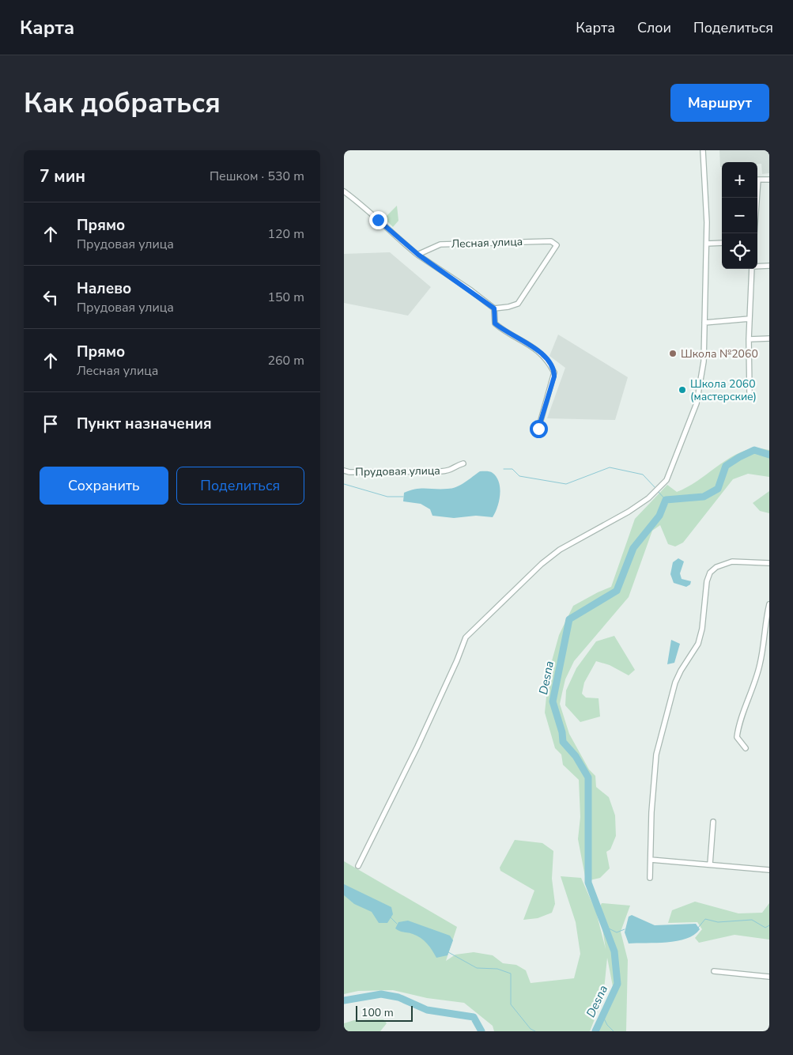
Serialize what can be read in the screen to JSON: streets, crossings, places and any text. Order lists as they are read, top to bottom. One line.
{"streets":{"street":["Лесная улица","Прудовая улица"]},"water":["Desna"],"places":["Школа №2060","Школа 2060 (мастерские)"],"scale_bar":"100 m","page":{"header":"Карта","nav":["Карта","Слои","Поделиться"],"buttons":["Маршрут",["Сохранить","Поделиться"]],"title":"Как добраться","heading":["7 мин","Пешком · 530 m"],"map_buttons":["+","−"],"list":[["Прямо","Прудовая улица","120 m"],["Налево","Прудовая улица","150 m"],["Прямо","Лесная улица","260 m"],"Пункт назначения"],"scale":"100 m"}}
